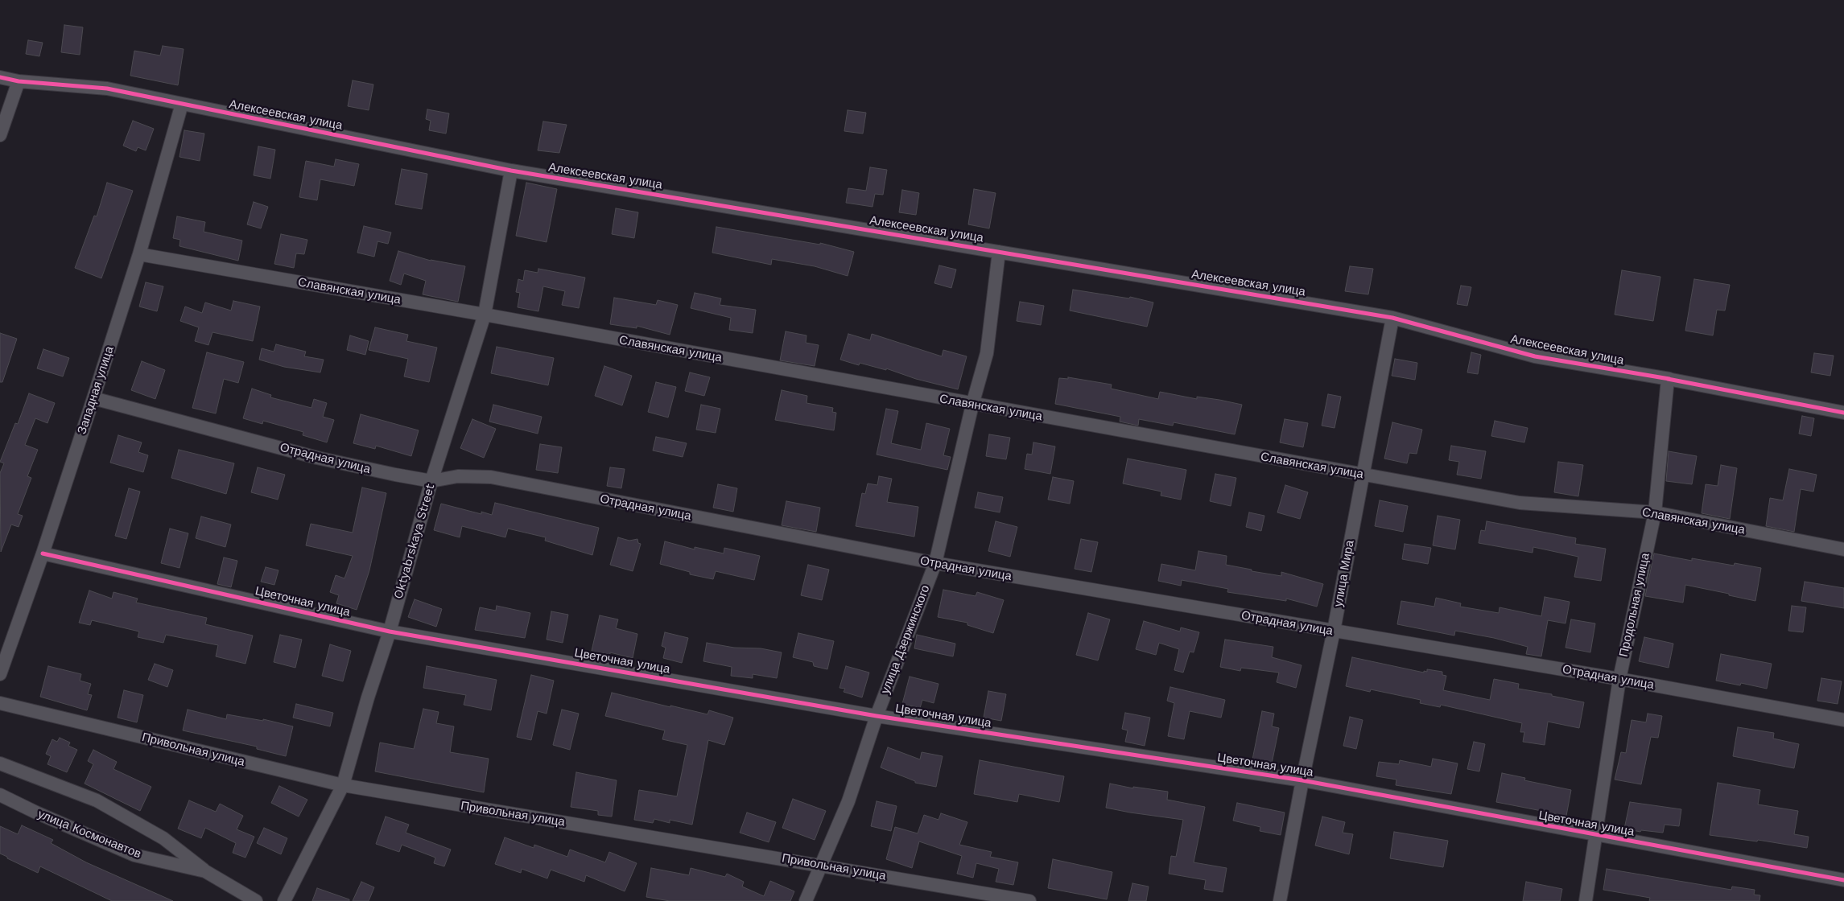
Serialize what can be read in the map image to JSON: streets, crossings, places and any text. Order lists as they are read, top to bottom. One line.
{"streets":{"street":["Алексеевская улица","Славянская улица","Западная улица","Отрадная улица","Oktyabrskaya Street","улица Мира","Цветочная улица","Продольная улица","улица Дзержинского","Привольная улица","улица Космонавтов"]},"crossings":[["Алексеевская улица","Западная улица"],["Алексеевская улица","Oktyabrskaya Street"],["Алексеевская улица","улица Мира"],["Алексеевская улица","Продольная улица"],["Алексеевская улица","улица Дзержинского"],["Славянская улица","Западная улица"],["Славянская улица","Oktyabrskaya Street"],["Славянская улица","улица Мира"],["Славянская улица","Продольная улица"],["Славянская улица","улица Дзержинского"],["Западная улица","Отрадная улица"],["Западная улица","Цветочная улица"],["Отрадная улица","Oktyabrskaya Street"],["Отрадная улица","улица Мира"],["Отрадная улица","Продольная улица"],["Отрадная улица","улица Дзержинского"],["Oktyabrskaya Street","Цветочная улица"],["Oktyabrskaya Street","Привольная улица"],["улица Мира","Цветочная улица"],["Цветочная улица","Продольная улица"],["Цветочная улица","улица Дзержинского"],["улица Дзержинского","Привольная улица"]]}
